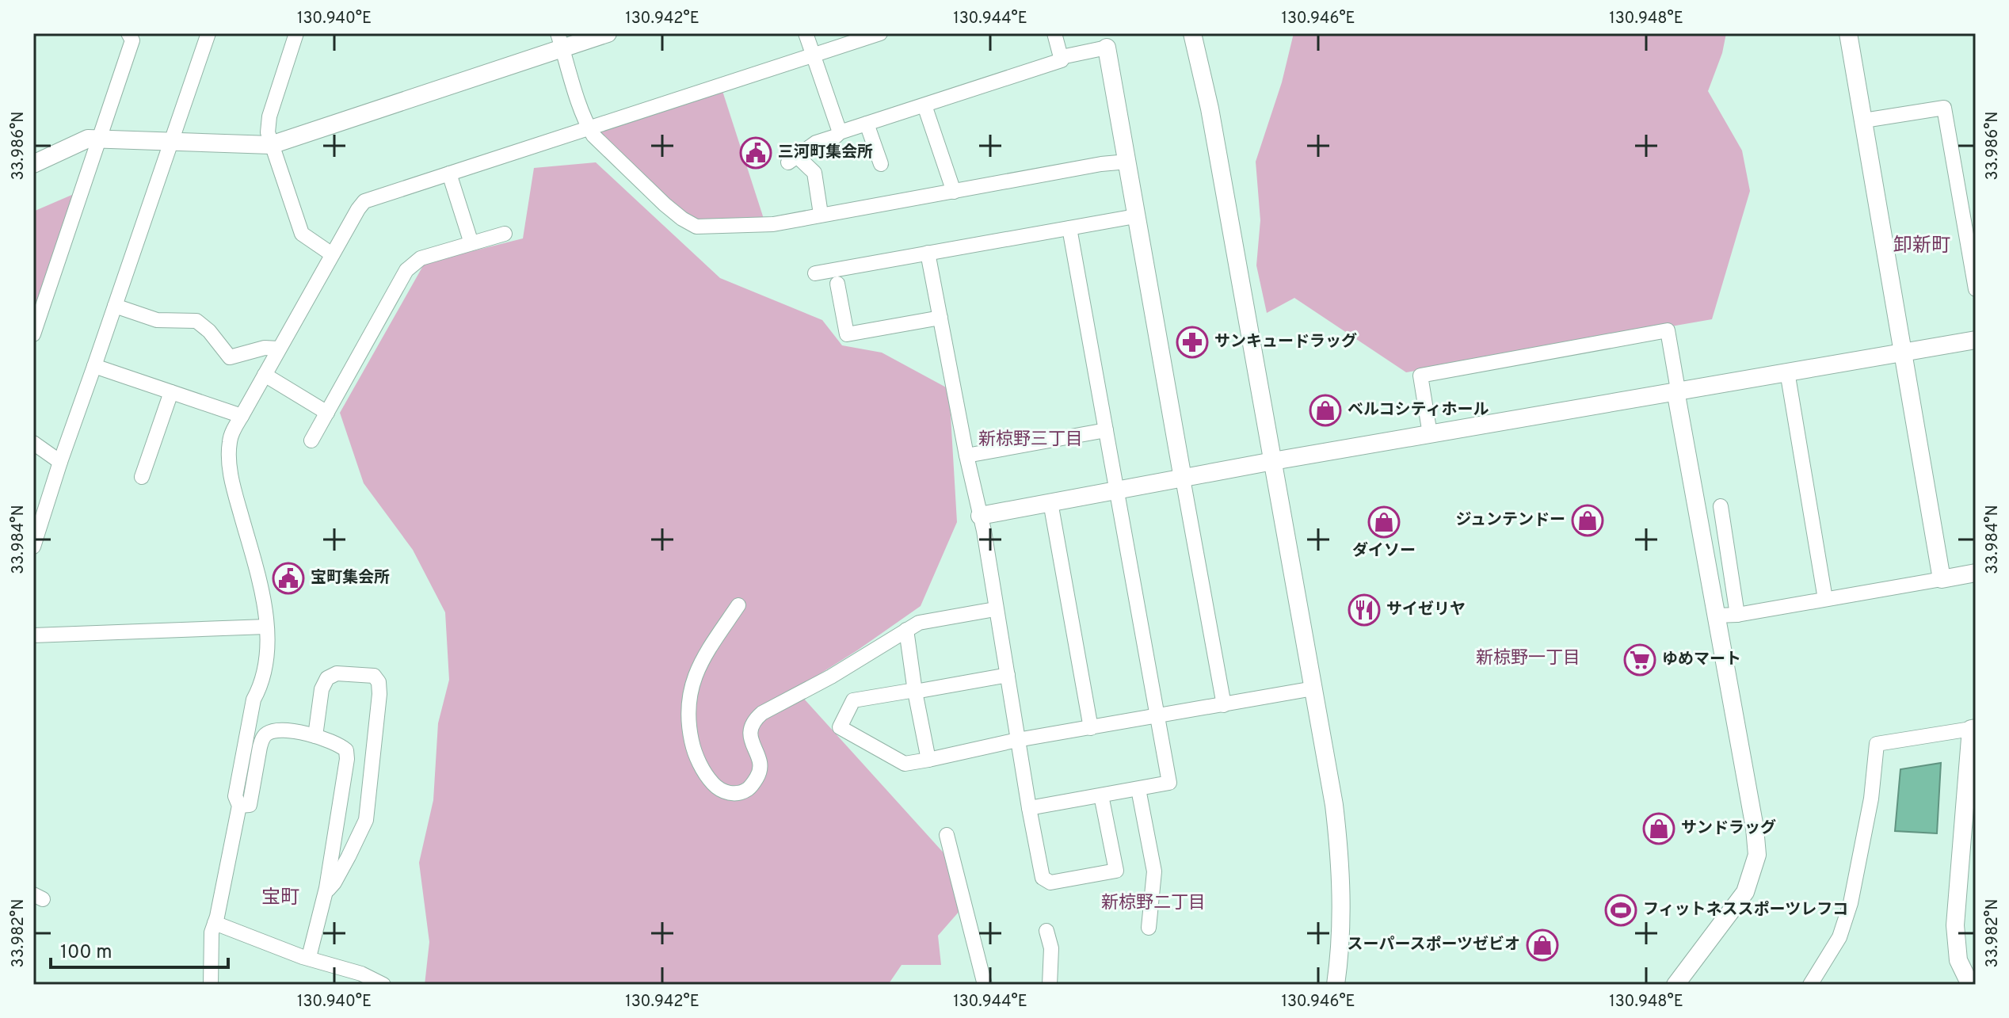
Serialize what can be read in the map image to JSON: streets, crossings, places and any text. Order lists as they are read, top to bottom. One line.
{"districts":["卸新町","新椋野三丁目","新椋野一丁目","宝町","新椋野二丁目"],"places":{"public building":["三河町集会所","宝町集会所"],"pharmacy":["サンキュードラッグ"],"shop":["ベルコシティホール","ジュンテンドー","ダイソー","サンドラッグ","スーパースポーツゼビオ"],"restaurant":["サイゼリヤ"],"supermarket":["ゆめマート"],"sports":["フィットネススポーツレフコ"]},"scale_bar":"100 m","coordinates":["130.940°E","130.942°E","130.944°E","130.946°E","130.948°E","33.986°N","33.984°N","33.982°N"]}
